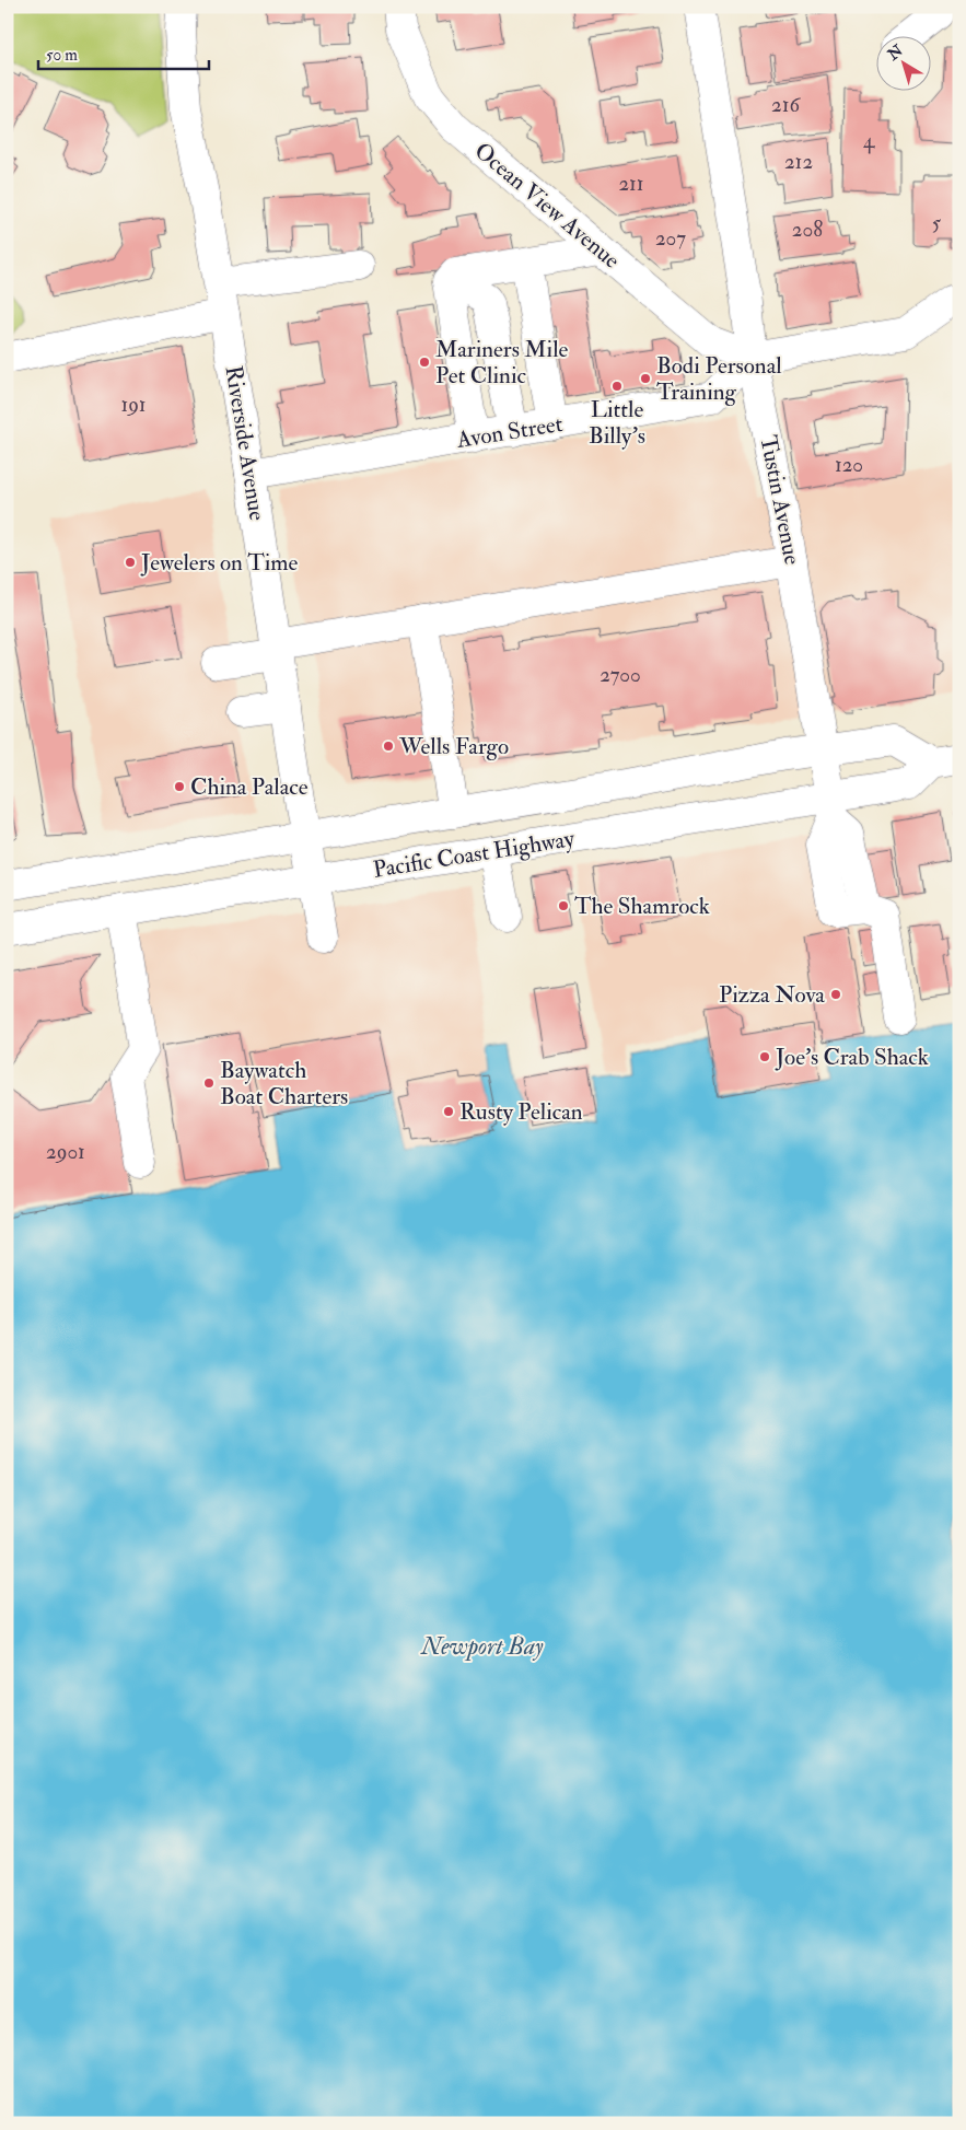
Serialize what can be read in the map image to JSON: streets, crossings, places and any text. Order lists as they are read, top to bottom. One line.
{"streets":{"main road":["Ocean View Avenue","Avon Street","Riverside Avenue","Tustin Avenue","Pacific Coast Highway"]},"crossings":[["Ocean View Avenue","Avon Street"],["Ocean View Avenue","Tustin Avenue"],["Avon Street","Riverside Avenue"],["Avon Street","Tustin Avenue"],["Riverside Avenue","Pacific Coast Highway"],["Tustin Avenue","Pacific Coast Highway"]],"water":["Newport Bay"],"places":["Mariners Mile Pet Clinic","Bodi Personal Training","Little Billy's","Jewelers on Time","Wells Fargo","China Palace","The Shamrock","Pizza Nova","Joe's Crab Shack","Baywatch Boat Charters","Rusty Pelican"],"house_numbers":["216","4","212","211","5","208","207","191","120","2700","2901"],"scale_bar":"50 m","north":"top left"}
